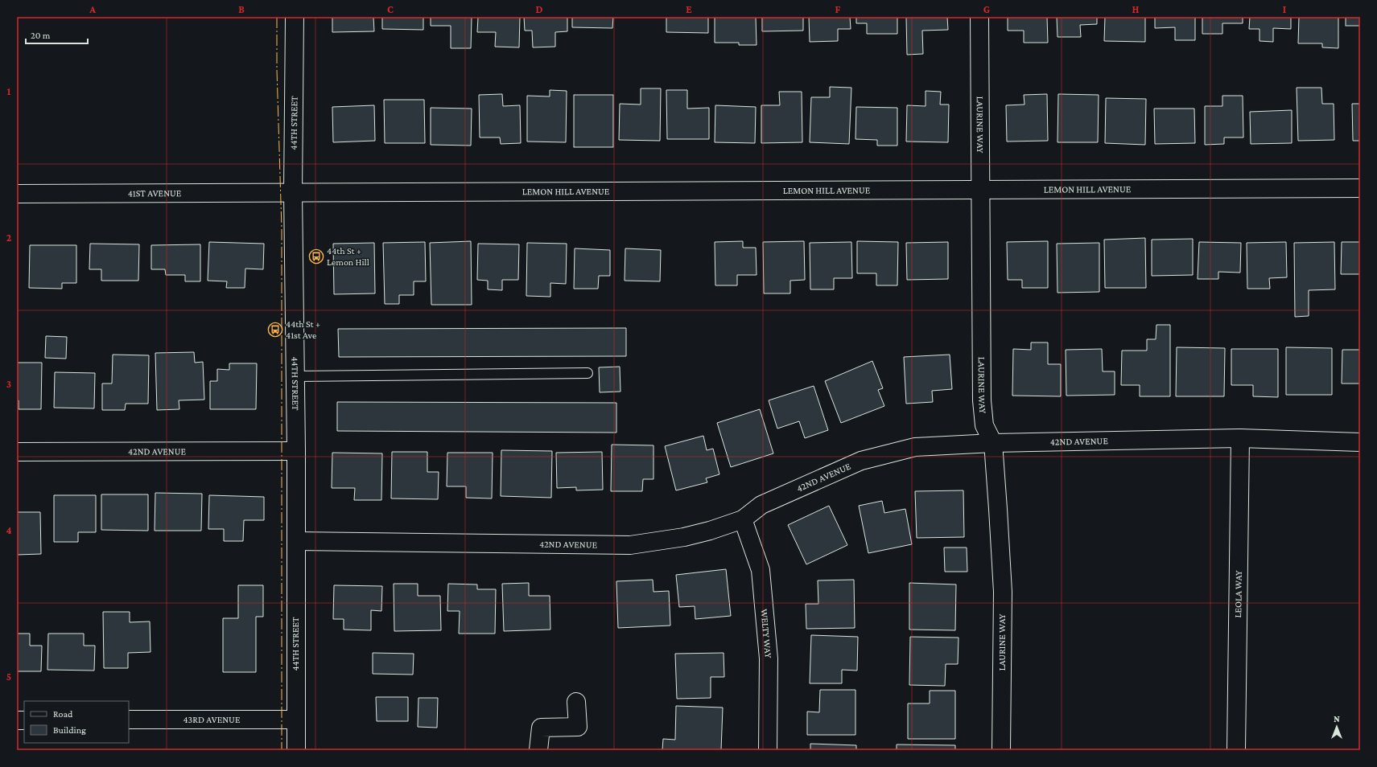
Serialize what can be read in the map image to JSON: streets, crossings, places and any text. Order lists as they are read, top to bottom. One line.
{"streets":{"street":["44TH STREET","LAURINE WAY","LEMON HILL AVENUE","41ST AVENUE","42ND AVENUE","LEOLA WAY","WELTY WAY","43RD AVENUE"]},"crossings":[["44TH STREET","LEMON HILL AVENUE"],["44TH STREET","41ST AVENUE"],["44TH STREET","42ND AVENUE"],["44TH STREET","43RD AVENUE"],["LAURINE WAY","LEMON HILL AVENUE"],["LAURINE WAY","42ND AVENUE"],["LEMON HILL AVENUE","41ST AVENUE"],["42ND AVENUE","LEOLA WAY"],["42ND AVENUE","WELTY WAY"]],"places":{"bus stop":["44th St + Lemon Hill","44th St + 41st Ave"]},"legend":["Road","Building"],"scale_bar":"20 m","north":"top","grid":{"columns":["A","B","C","D","E","F","G","H","I"],"rows":["1","2","3","4","5"]}}
